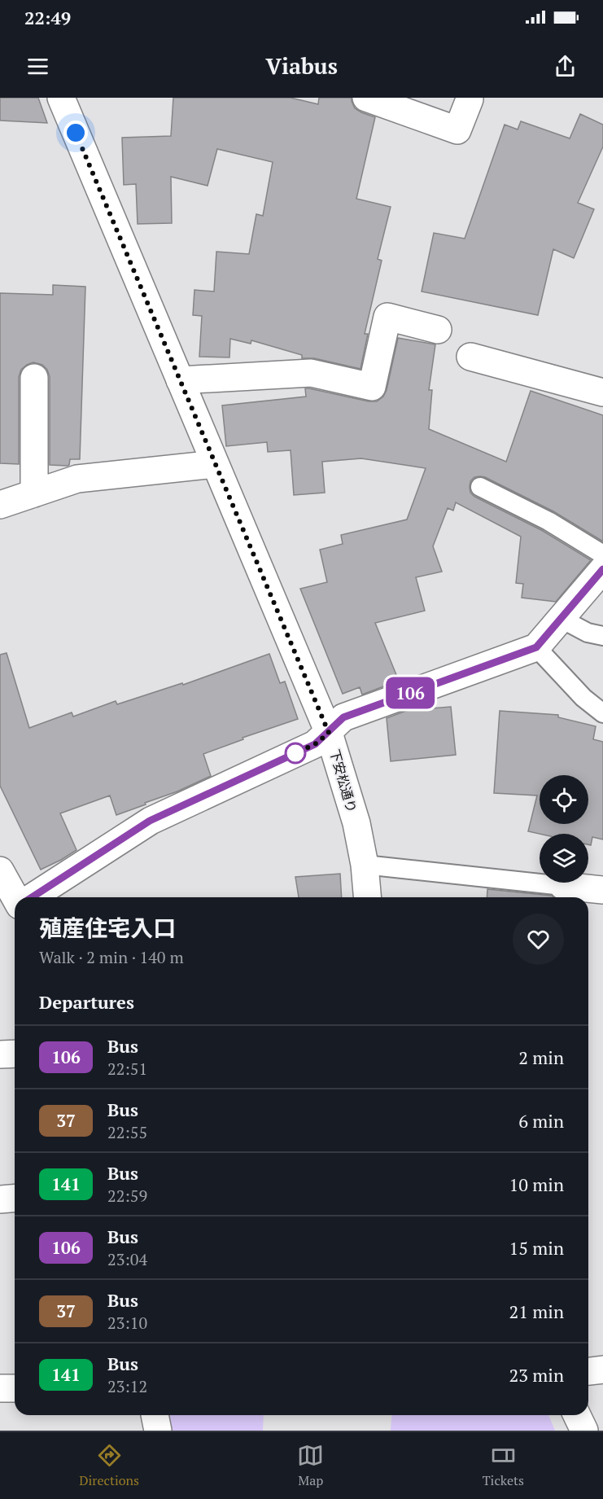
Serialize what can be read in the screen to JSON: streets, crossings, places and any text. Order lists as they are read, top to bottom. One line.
{"streets":{"street":["下安松通り"]},"lines":["bus line 106"],"page":{"status":"22:49","header":"Viabus","on_map":"106","heading":[["殖産住宅入口","Walk · 2 min · 140 m"],"Departures"],"list":[{"mark":"106","name":"Bus","note":"22:51","value":"2 min"},{"mark":"37","name":"Bus","note":"22:55","value":"6 min"},{"mark":"141","name":"Bus","note":"22:59","value":"10 min"},{"mark":"106","name":"Bus","note":"23:04","value":"15 min"},{"mark":"37","name":"Bus","note":"23:10","value":"21 min"},{"mark":"141","name":"Bus","note":"23:12","value":"23 min"}],"tabs":["Directions","Map","Tickets"]}}
